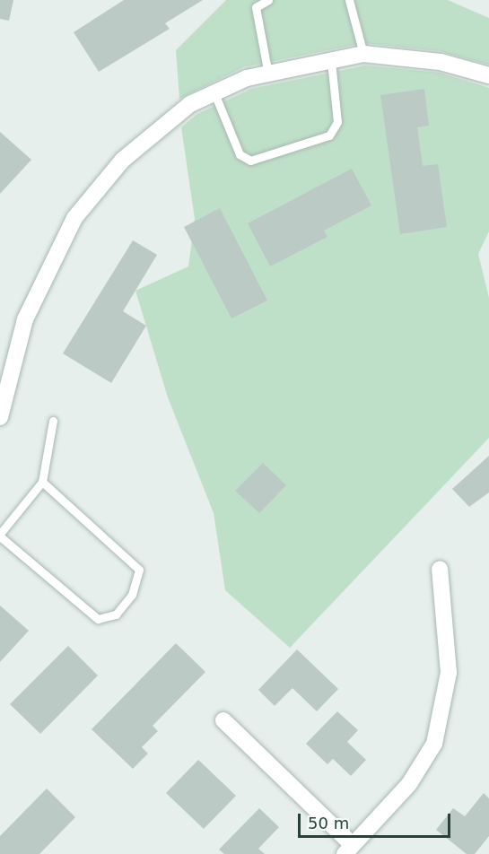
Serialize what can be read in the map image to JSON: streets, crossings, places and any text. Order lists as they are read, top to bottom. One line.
{"scale_bar":"50 m"}
